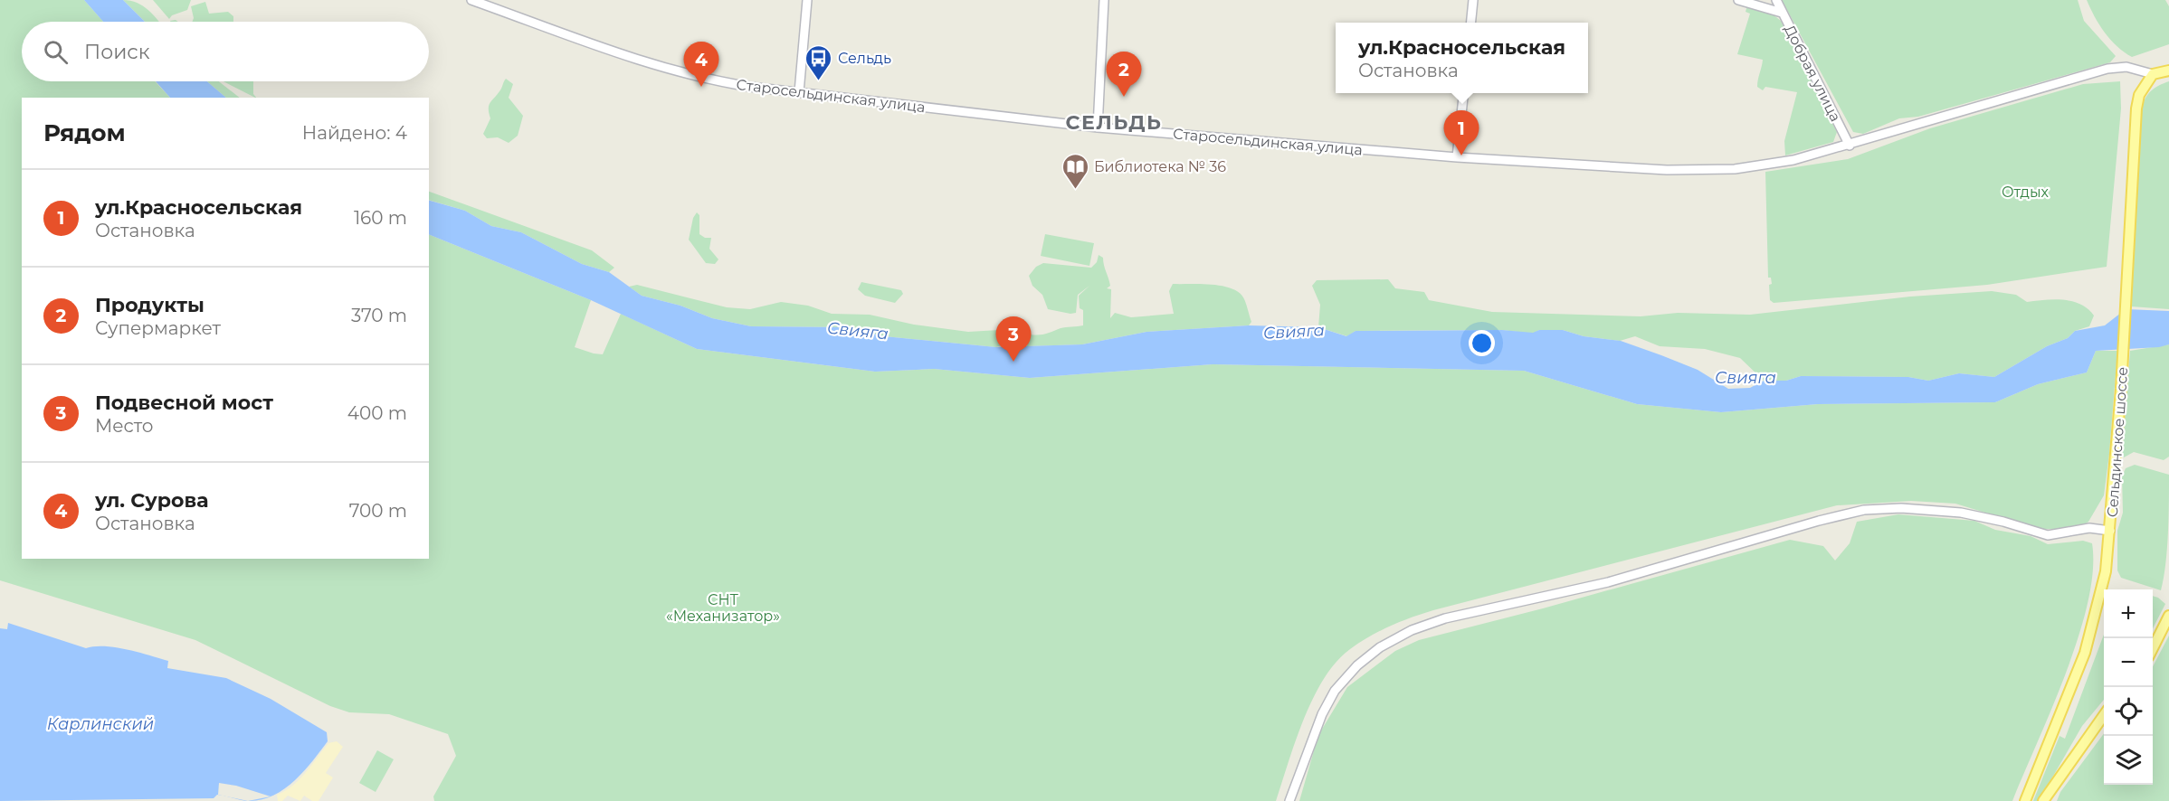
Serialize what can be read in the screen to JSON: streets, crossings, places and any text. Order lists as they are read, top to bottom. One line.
{"streets":{"main road":["Сельдинское шоссе"],"street":["Добрая улица","Старосельдинская улица"]},"crossings":[["Добрая улица","Старосельдинская улица"],["Старосельдинская улица","Сельдинское шоссе"]],"districts":["СЕЛЬДЬ"],"water":["Свияга","Карлинский"],"parks":["Отдых","СНТ «Механизатор»"],"places":{"bus stop":["Сельдь"],"library":["Библиотека № 36"]},"page":{"search":"Поиск","popup":["ул.Красносельская","Остановка"],"pins":["4","2","1","3"],"heading":["Рядом","Найдено: 4"],"list":[{"mark":"1","name":"ул.Красносельская","note":"Остановка","value":"160 m"},{"mark":"2","name":"Продукты","note":"Супермаркет","value":"370 m"},{"mark":"3","name":"Подвесной мост","note":"Место","value":"400 m"},{"mark":"4","name":"ул. Сурова","note":"Остановка","value":"700 m"}],"map_buttons":["+","−"]}}
